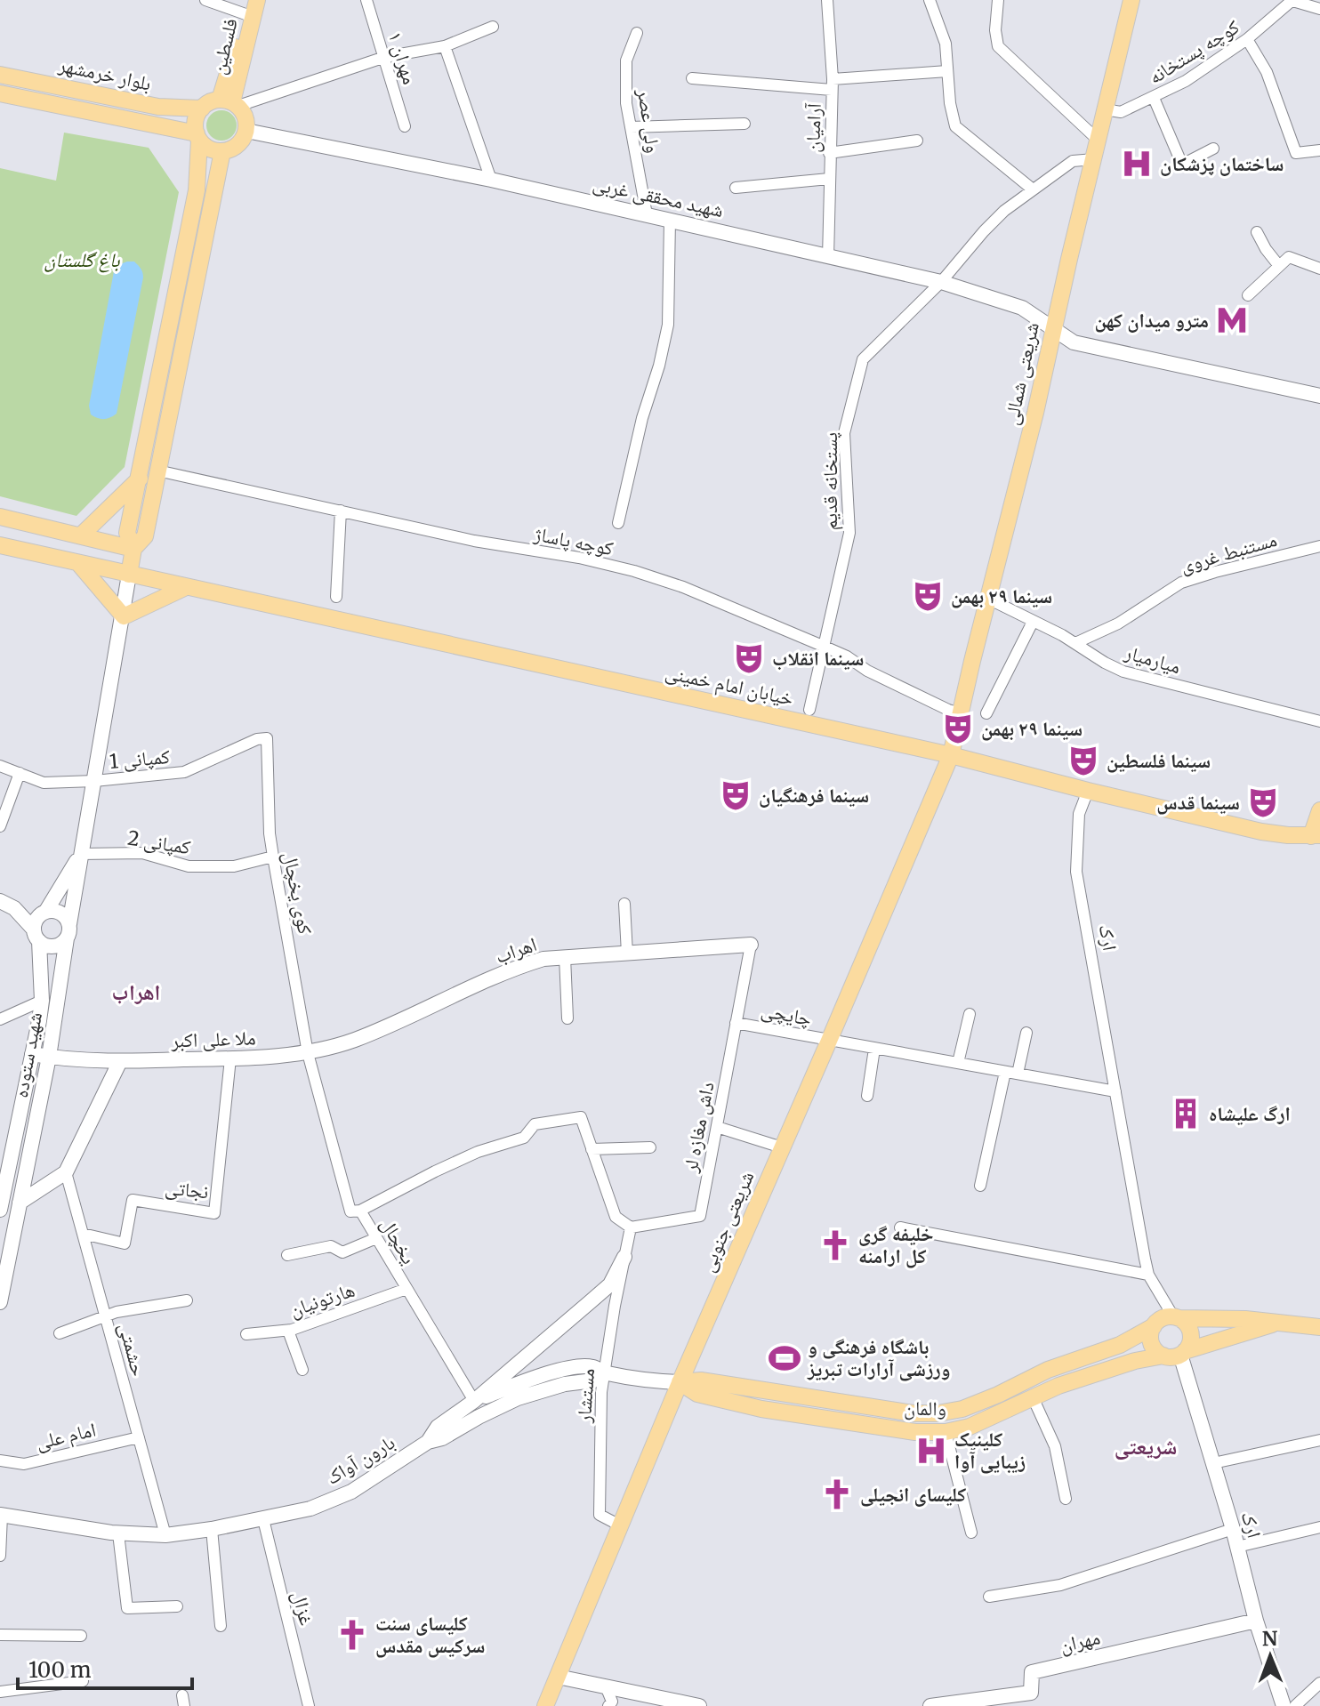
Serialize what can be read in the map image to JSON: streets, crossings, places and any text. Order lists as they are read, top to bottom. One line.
{"streets":{"main road":["فلسطین","بلوار خرمشهر","شریعتی شمالی","خیابان امام خمینی","شریعتی جنوبی","والمان"],"street":["کوچه پستخانه","مهران ۱","ولی عصر","آرامیان","شهید محققی غربی","پستخانه قدیم","کوچه پاساژ","مستنبط غروی","میارمیار","کمپانی 1","کمپانی 2","کوی یخچال","ارک","اهراب","چایچی","ملا علی اکبر","شهید ستوده","داش مغازه لر","نجاتی","یخچال","هارتونیان","حشمتی","مستشار","امام علی","بارون آواک","غزال","مهران"]},"crossings":[["فلسطین","بلوار خرمشهر"],["فلسطین","شهید محققی غربی"],["کوچه پستخانه","شریعتی شمالی"],["بلوار خرمشهر","شهید محققی غربی"],["ولی عصر","شهید محققی غربی"],["آرامیان","شهید محققی غربی"],["شهید محققی غربی","شریعتی شمالی"],["شهید محققی غربی","پستخانه قدیم"],["شریعتی شمالی","پستخانه قدیم"],["شریعتی شمالی","کوچه پاساژ"],["شریعتی شمالی","میارمیار"],["شریعتی شمالی","خیابان امام خمینی"],["شریعتی شمالی","شریعتی جنوبی"],["پستخانه قدیم","کوچه پاساژ"],["مستنبط غروی","میارمیار"],["خیابان امام خمینی","ارک"],["خیابان امام خمینی","شهید ستوده"],["خیابان امام خمینی","شریعتی جنوبی"],["کمپانی 1","کوی یخچال"],["کمپانی 1","شهید ستوده"],["کمپانی 2","کوی یخچال"],["کمپانی 2","شهید ستوده"],["کوی یخچال","اهراب"],["کوی یخچال","ملا علی اکبر"],["کوی یخچال","یخچال"],["ارک","والمان"],["ارک","مهران"],["اهراب","ملا علی اکبر"],["اهراب","داش مغازه لر"],["اهراب","یخچال"],["چایچی","داش مغازه لر"],["چایچی","شریعتی جنوبی"],["ملا علی اکبر","شهید ستوده"],["ملا علی اکبر","نجاتی"],["ملا علی اکبر","یخچال"],["نجاتی","حشمتی"],["شریعتی جنوبی","مستشار"],["شریعتی جنوبی","والمان"],["یخچال","هارتونیان"],["یخچال","والمان"],["یخچال","بارون آواک"],["حشمتی","امام علی"],["حشمتی","بارون آواک"],["مستشار","والمان"],["مستشار","بارون آواک"],["والمان","بارون آواک"],["بارون آواک","غزال"]],"districts":["اهراب","شریعتی"],"parks":["باغ گلستان"],"places":{"hospital":["ساختمان پزشکان","کلینیک زیبایی آوا"],"metro station":["مترو میدان کهن"],"theatre":["سینما ۲۹ بهمن","سینما انقلاب","سینما ٢٩ بهمن","سینما فلسطین","سینما فرهنگیان","سینما قدس"],"building":["ارگ علیشاه"],"church":["خلیفه گری کل ارامنه","کلیسای انجیلی","کلیسای سنت سرکیس مقدس"],"sports":["باشگاه فرهنگی و ورزشی آرارات تبریز"]},"scale_bar":"100 m","north":"top"}
